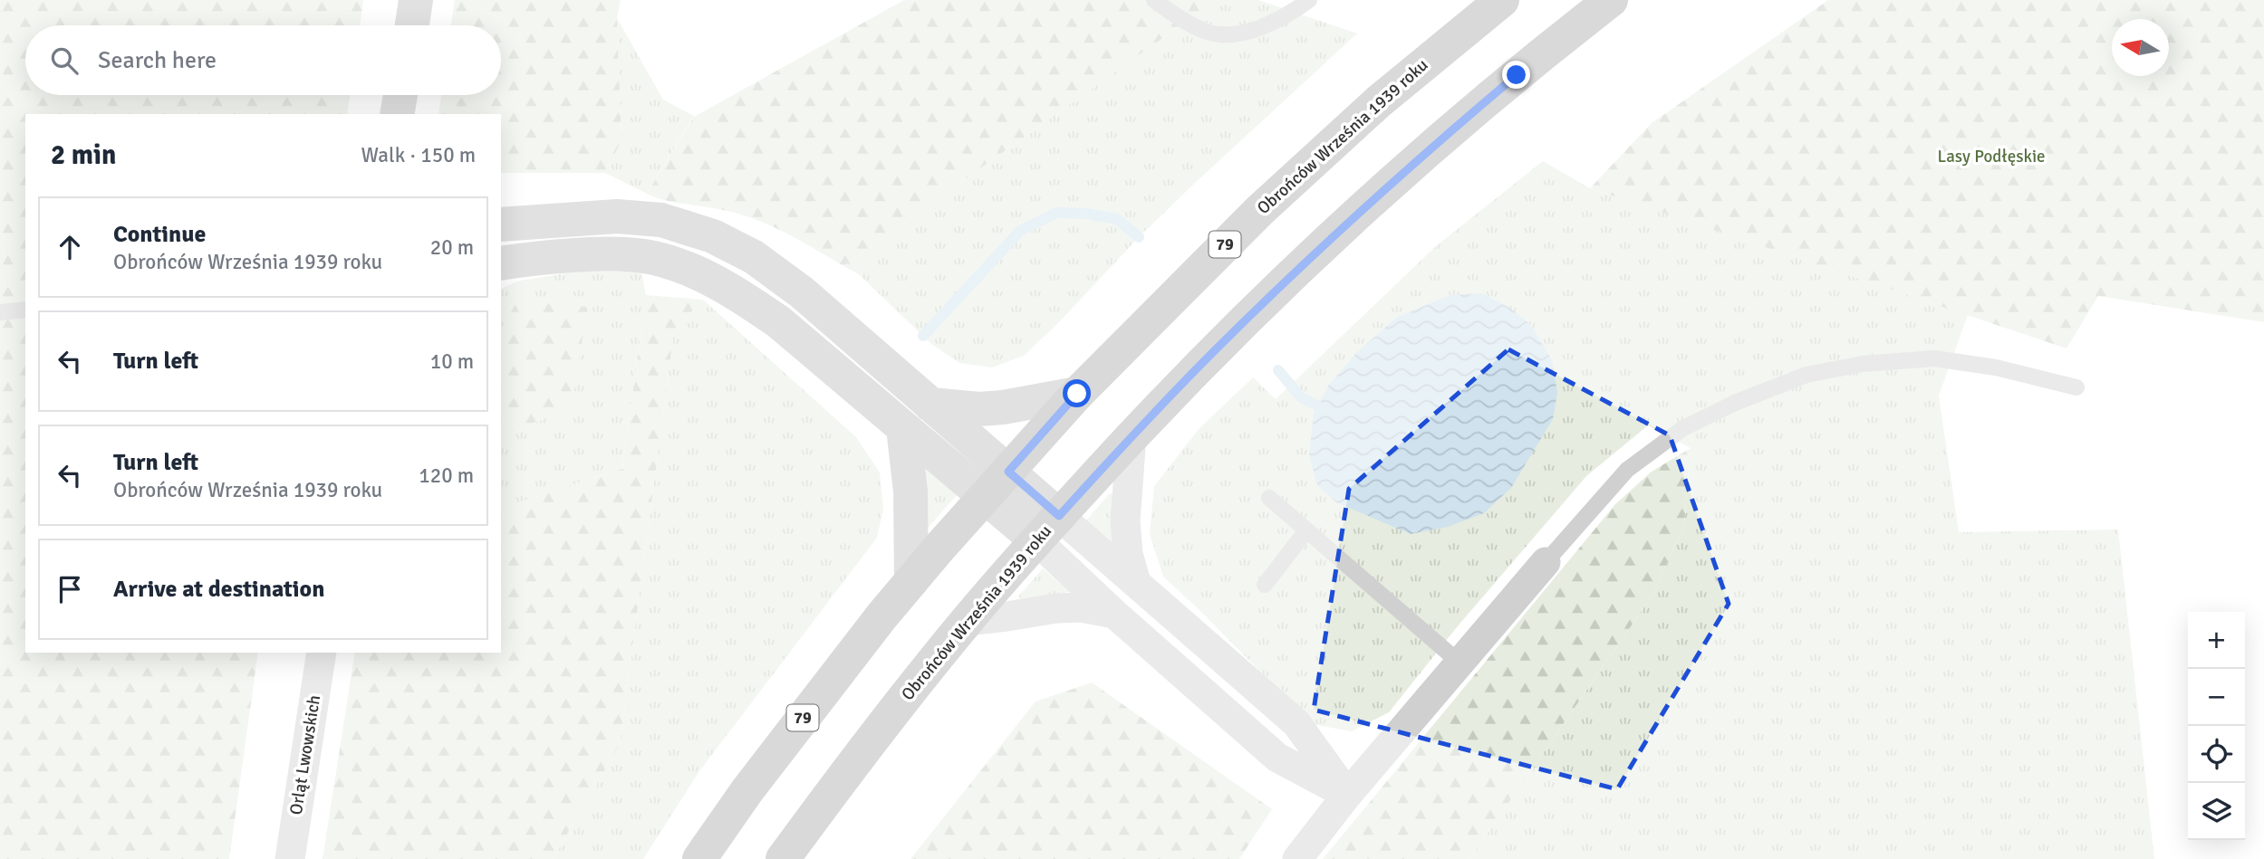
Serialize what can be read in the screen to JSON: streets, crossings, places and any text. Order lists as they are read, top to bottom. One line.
{"streets":{"main road":["Obrońców Września 1939 roku","79"],"street":["Orląt Lwowskich"]},"parks":["Lasy Podłęskie"],"north":"left","page":{"search":"Search here","heading":["2 min","Walk · 150 m"],"list":[["Continue","Obrońców Września 1939 roku","20 m"],["Turn left","10 m"],["Turn left","Obrońców Września 1939 roku","120 m"],"Arrive at destination"],"map_buttons":["+","−"]}}
